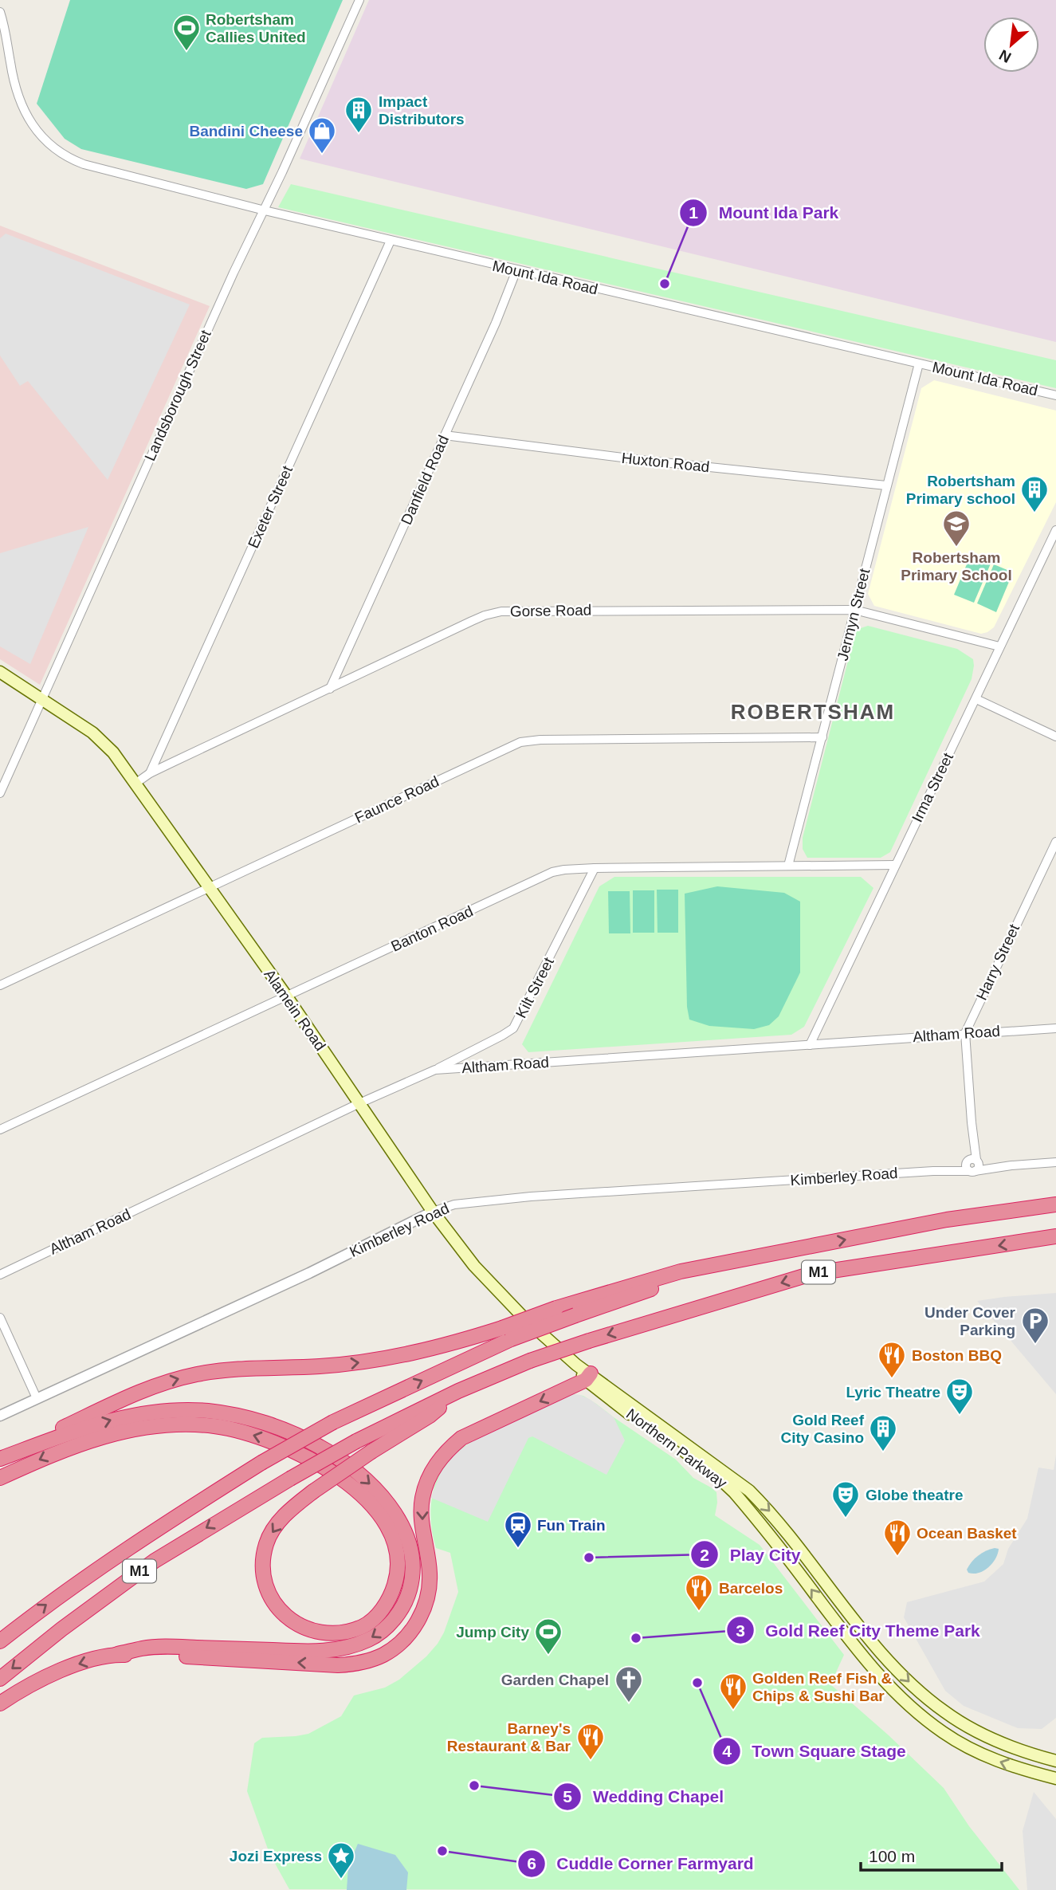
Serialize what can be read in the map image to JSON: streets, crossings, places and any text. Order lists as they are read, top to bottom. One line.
{"streets":{"highway":["M1"],"main road":["Alamein Road","Northern Parkway"],"street":["Mount Ida Road","Landsborough Street","Huxton Road","Danfield Road","Exeter Street","Gorse Road","Jermyn Street","Irma Street","Faunce Road","Banton Road","Harry Street","Kilt Street","Altham Road","Kimberley Road"]},"crossings":[["Mount Ida Road","Landsborough Street"],["Mount Ida Road","Danfield Road"],["Mount Ida Road","Exeter Street"],["Mount Ida Road","Jermyn Street"],["Landsborough Street","Alamein Road"],["Huxton Road","Danfield Road"],["Huxton Road","Jermyn Street"],["Danfield Road","Gorse Road"],["Exeter Street","Gorse Road"],["Gorse Road","Jermyn Street"],["Gorse Road","Irma Street"],["Gorse Road","Alamein Road"],["Jermyn Street","Faunce Road"],["Jermyn Street","Banton Road"],["Irma Street","Banton Road"],["Irma Street","Altham Road"],["Faunce Road","Alamein Road"],["Banton Road","Kilt Street"],["Banton Road","Alamein Road"],["Harry Street","Altham Road"],["Harry Street","Kimberley Road"],["Kilt Street","Altham Road"],["Alamein Road","Altham Road"],["Alamein Road","Kimberley Road"],["Alamein Road","Northern Parkway"]],"districts":["ROBERTSHAM"],"places":{"sports":["Robertsham Callies United","Jump City"],"building":["Impact Distributors","Robertsham Primary school","Gold Reef City Casino"],"shop":["Bandini Cheese"],"other":["Mount Ida Park","Play City","Gold Reef City Theme Park","Town Square Stage","Wedding Chapel","Cuddle Corner Farmyard"],"school or university":["Robertsham Primary School"],"parking":["Under Cover Parking"],"restaurant":["Boston BBQ","Ocean Basket","Barcelos","Golden Reef Fish & Chips & Sushi Bar","Barney's Restaurant & Bar"],"theatre":["Lyric Theatre","Globe theatre"],"station":["Fun Train"],"church":["Garden Chapel"],"place":["Jozi Express"]},"scale_bar":"100 m","north":"bottom left"}
